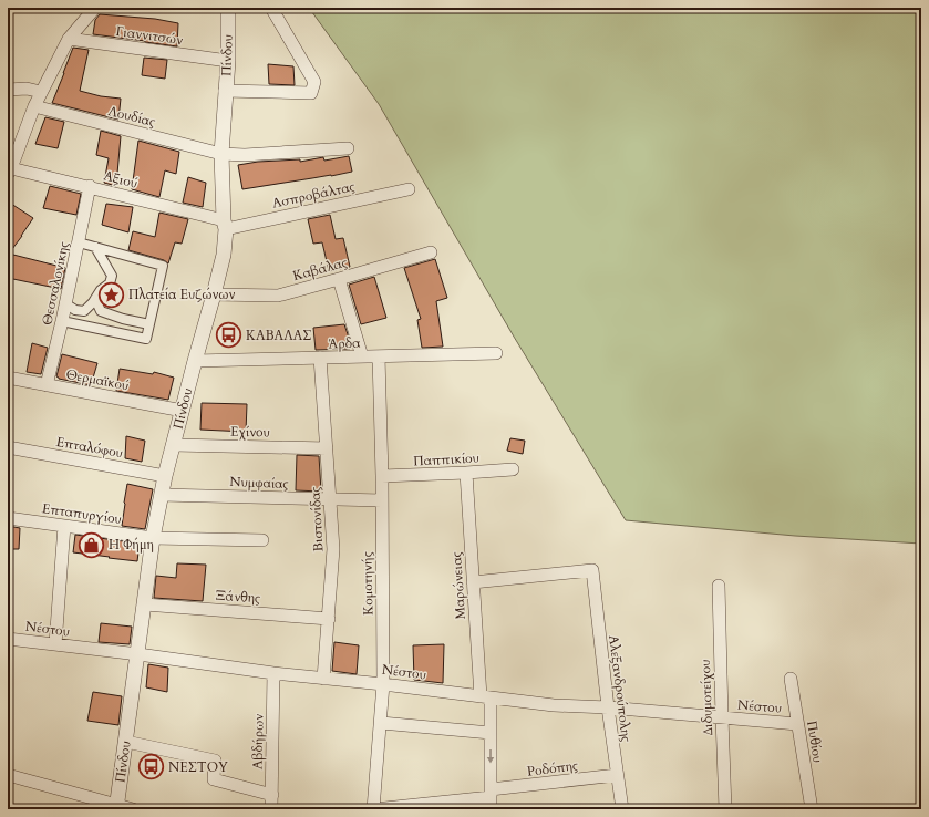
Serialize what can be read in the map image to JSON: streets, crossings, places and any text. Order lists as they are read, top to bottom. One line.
{"streets":{"street":["Γιαννιτσών","Πίνδου","Λουδίας","Αξιού","Ασπροβάλτας","Καβάλας","Θεσσαλονίκης","Άρδα","Θερμαϊκού","Εχίνου","Επταλόφου","Παππικίου","Νυμφαίας","Επταπυργίου","Βιστονίδας","Κομοτηνής","Μαρώνειας","Ξάνθης","Νέστου","Αλεξανδρούπολης","Διδυμοτείχου","Αβδήρων","Πυθίου","Ροδόπης"]},"crossings":[["Γιαννιτσών","Πίνδου"],["Πίνδου","Λουδίας"],["Πίνδου","Αξιού"],["Πίνδου","Ασπροβάλτας"],["Πίνδου","Καβάλας"],["Πίνδου","Άρδα"],["Πίνδου","Θερμαϊκού"],["Πίνδου","Εχίνου"],["Πίνδου","Επταλόφου"],["Πίνδου","Νυμφαίας"],["Πίνδου","Επταπυργίου"],["Πίνδου","Ξάνθης"],["Πίνδου","Νέστου"],["Αξιού","Ασπροβάλτας"],["Αξιού","Θεσσαλονίκης"],["Θεσσαλονίκης","Θερμαϊκού"],["Άρδα","Βιστονίδας"],["Άρδα","Κομοτηνής"],["Εχίνου","Βιστονίδας"],["Παππικίου","Κομοτηνής"],["Παππικίου","Μαρώνειας"],["Νυμφαίας","Βιστονίδας"],["Νυμφαίας","Κομοτηνής"],["Βιστονίδας","Ξάνθης"],["Βιστονίδας","Νέστου"],["Κομοτηνής","Νέστου"],["Κομοτηνής","Ροδόπης"],["Μαρώνειας","Νέστου"],["Μαρώνειας","Αλεξανδρούπολης"],["Μαρώνειας","Ροδόπης"],["Νέστου","Αλεξανδρούπολης"],["Νέστου","Διδυμοτείχου"],["Νέστου","Αβδήρων"],["Νέστου","Πυθίου"],["Αλεξανδρούπολης","Ροδόπης"]],"places":{"place":["Πλατεία Ευζώνων"],"bus stop":["ΚΑΒΑΛΑΣ","ΝΕΣΤΟΥ"],"shop":["Η Φήμη"]}}
